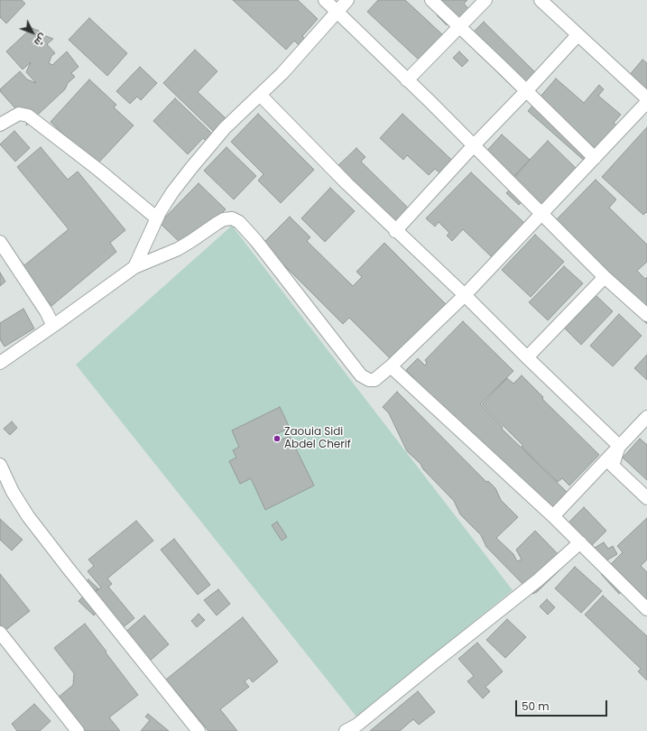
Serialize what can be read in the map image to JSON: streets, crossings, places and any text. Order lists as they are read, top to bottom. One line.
{"places":["Zaouia Sidi Abdel Cherif"],"scale_bar":"50 m","north":"bottom right"}
